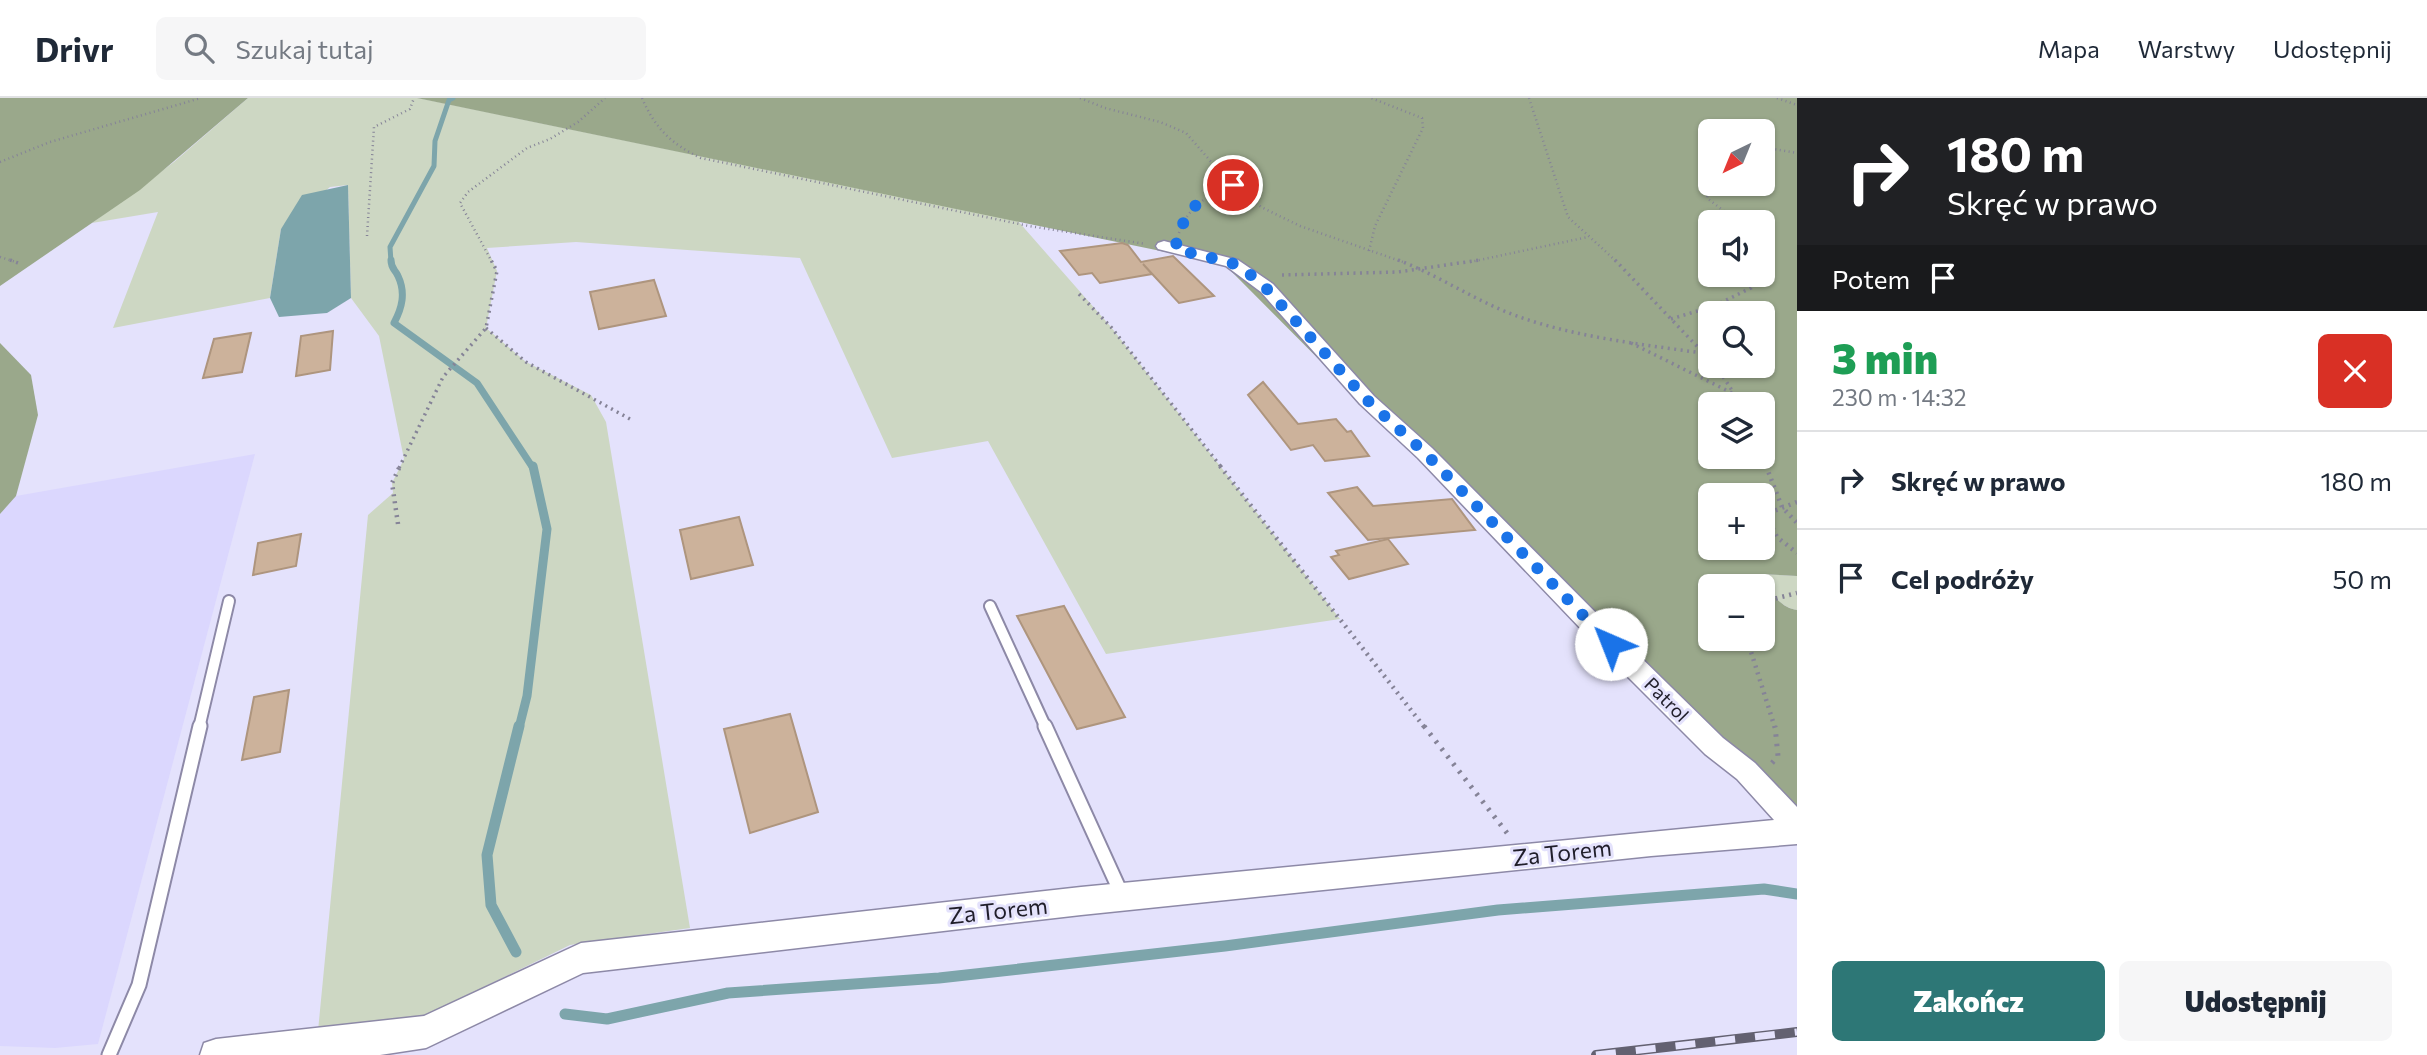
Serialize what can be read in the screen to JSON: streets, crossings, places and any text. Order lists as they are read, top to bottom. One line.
{"streets":{"street":["Patrol","Za Torem"]},"north":"bottom left","page":{"header":"Drivr","search":"Szukaj tutaj","nav":["Mapa","Warstwy","Udostępnij"],"turn":["180 m","Skręć w prawo"],"map_buttons":["+","−"],"then":"Potem","heading":["3 min","230 m · 14:32"],"list":[{"name":"Skręć w prawo","value":"180 m"},{"name":"Cel podróży","value":"50 m"}],"buttons":["Zakończ","Udostępnij"]}}
